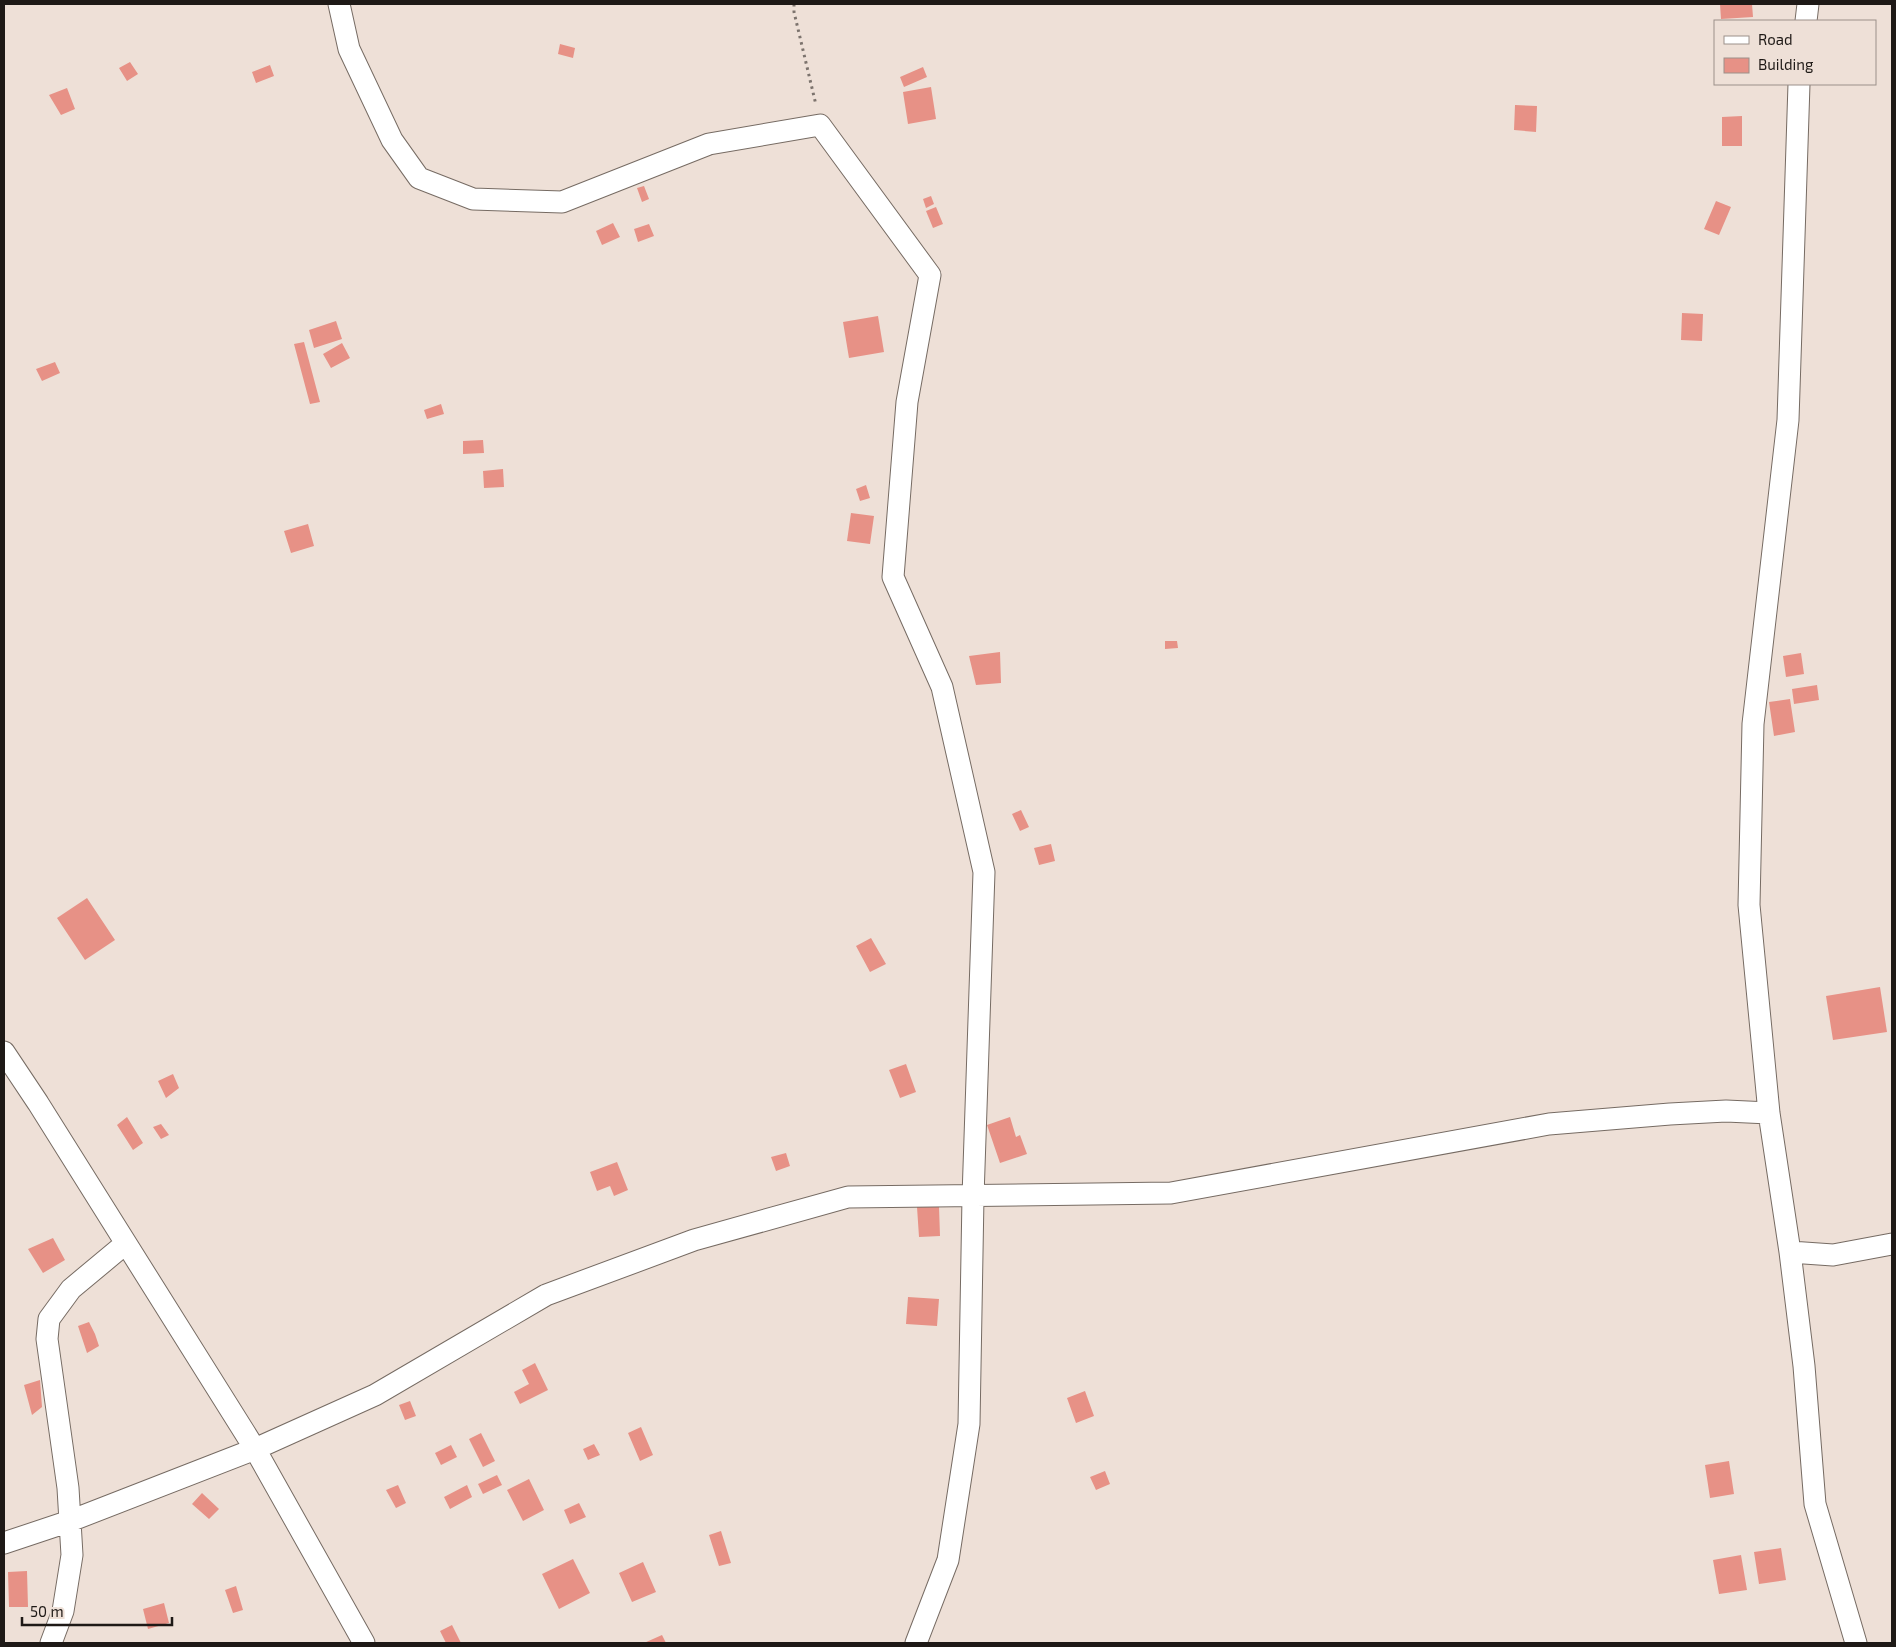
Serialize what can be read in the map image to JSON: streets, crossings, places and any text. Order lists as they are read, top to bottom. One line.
{"legend":["Road","Building"],"scale_bar":"50 m"}
